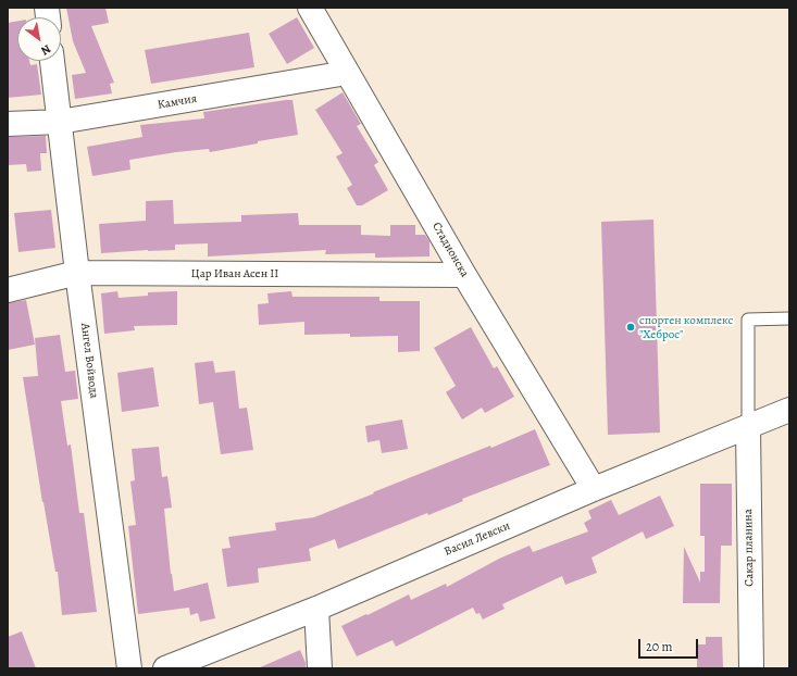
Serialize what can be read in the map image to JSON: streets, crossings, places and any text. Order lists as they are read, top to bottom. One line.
{"streets":{"street":["Камчия","Стадионска","Цар Иван Асен II","Ангел Войвода","Васил Левски","Сакар планина"]},"crossings":[["Камчия","Стадионска"],["Камчия","Ангел Войвода"],["Стадионска","Цар Иван Асен II"],["Стадионска","Васил Левски"],["Цар Иван Асен II","Ангел Войвода"],["Васил Левски","Сакар планина"]],"places":["спортен комплекс \"Хеброс\""],"scale_bar":"20 m","north":"bottom right"}
